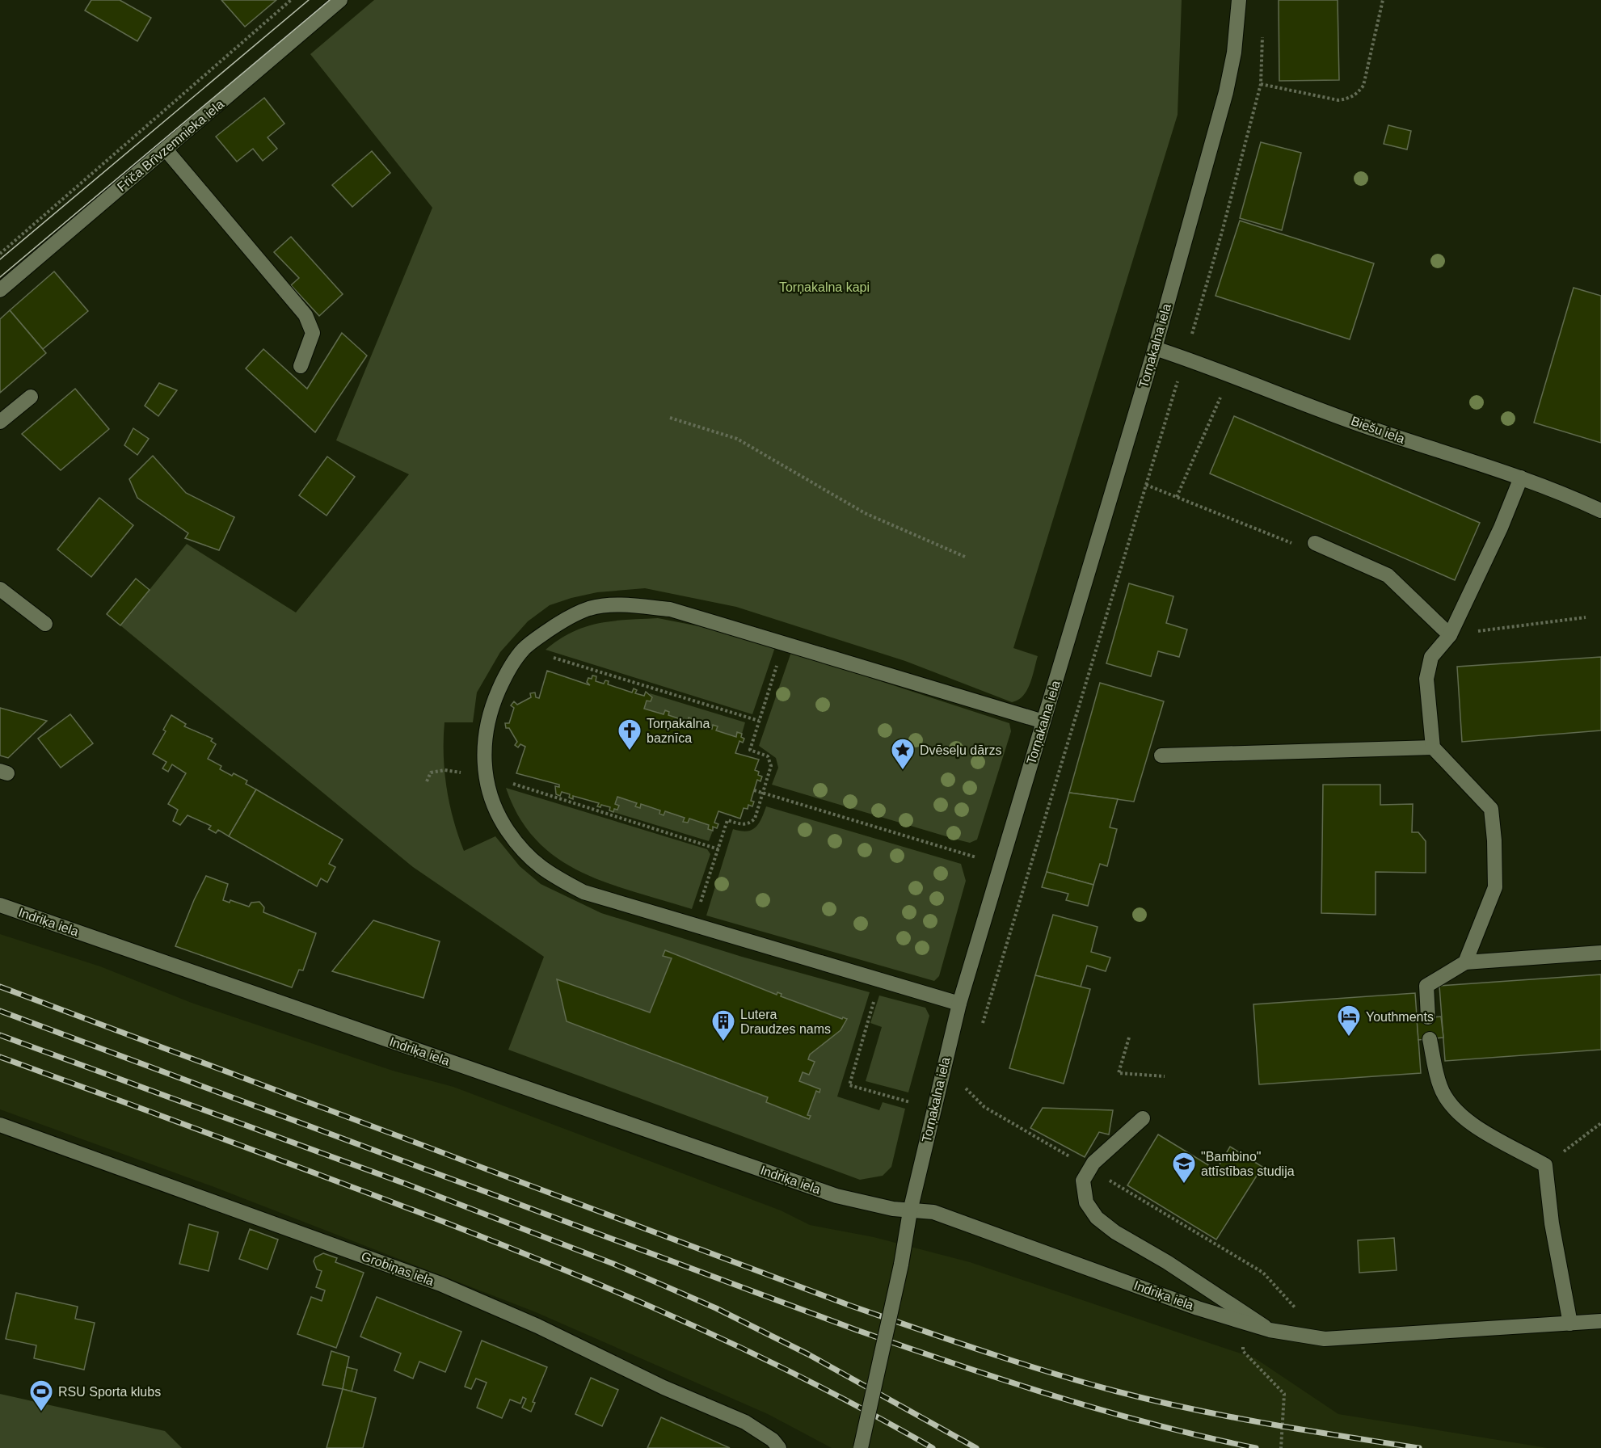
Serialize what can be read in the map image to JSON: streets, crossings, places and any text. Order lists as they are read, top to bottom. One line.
{"streets":{"street":["Friča Brīvzemnieka iela","Torņakalna iela","Biešu iela","Indriķa iela","Grobiņas iela"]},"crossings":[["Torņakalna iela","Biešu iela"],["Torņakalna iela","Indriķa iela"]],"parks":["Torņakalna kapi"],"places":{"church":["Torņakalna baznīca"],"place":["Dvēseļu dārzs"],"hotel":["Youthments"],"building":["Lutera Draudzes nams"],"school or university":["\"Bambino\" attīstības studija"],"sports":["RSU Sporta klubs"]}}
